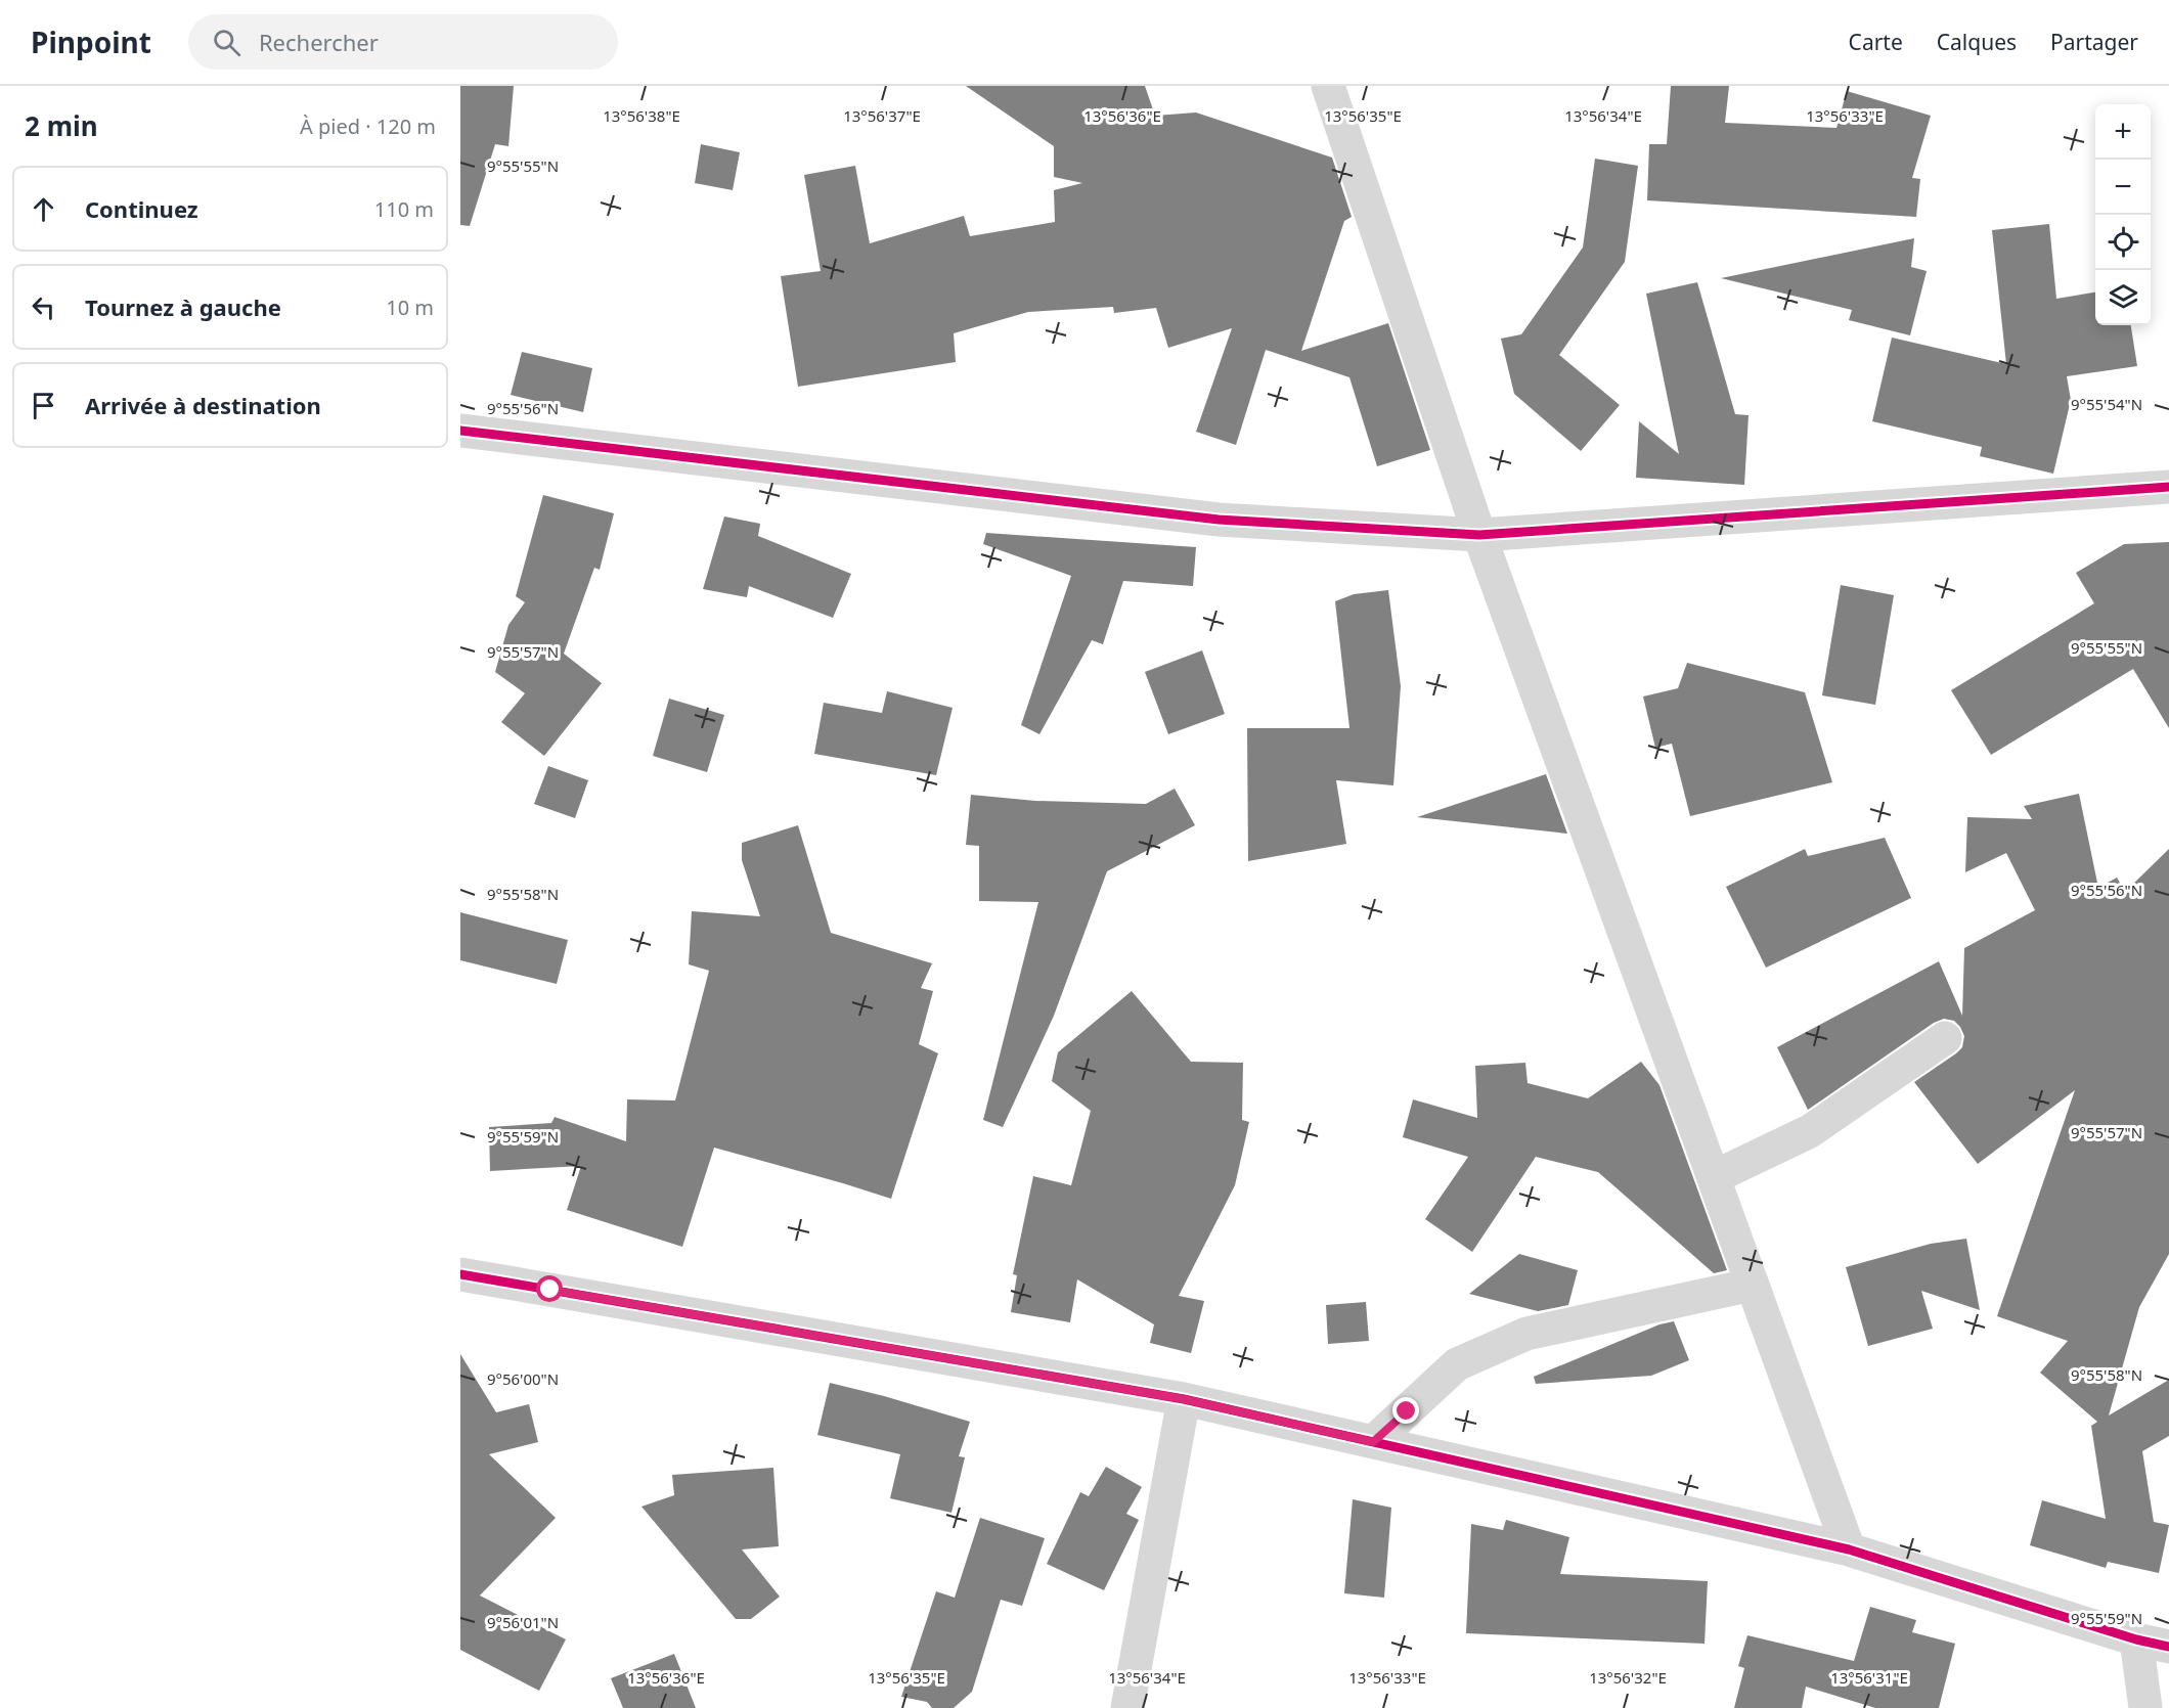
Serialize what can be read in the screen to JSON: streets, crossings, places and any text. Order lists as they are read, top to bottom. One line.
{"page":{"header":"Pinpoint","search":"Rechercher","nav":["Carte","Calques","Partager"],"heading":["2 min","À pied · 120 m"],"map_buttons":["+","−"],"list":[["Continuez","110 m"],["Tournez à gauche","10 m"],"Arrivée à destination"]},"coordinates":["13°56'38\"E","13°56'37\"E","13°56'36\"E","13°56'35\"E","13°56'34\"E","13°56'33\"E","9°55'55\"N","9°55'54\"N","9°55'56\"N","9°55'57\"N","9°55'58\"N","9°55'59\"N","9°56'00\"N","9°56'01\"N","13°56'32\"E","13°56'31\"E"]}
